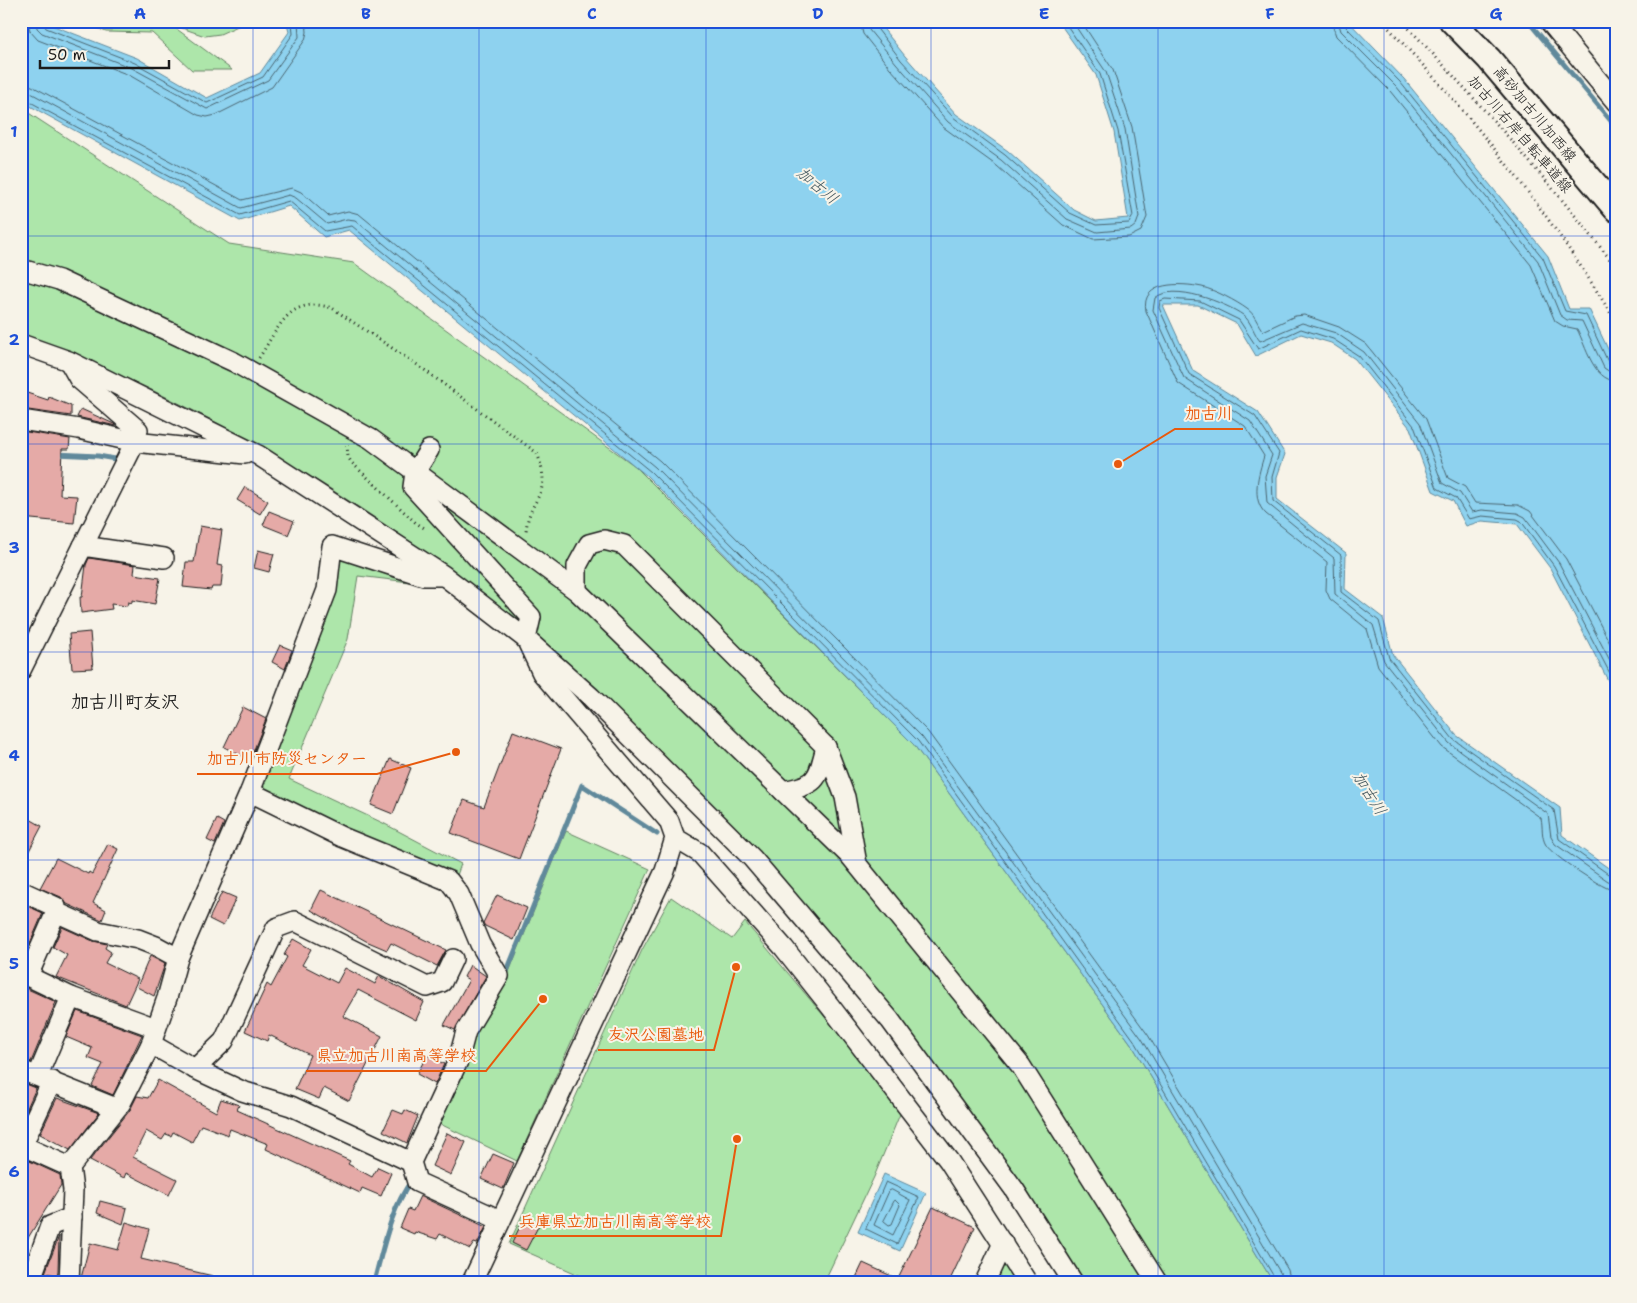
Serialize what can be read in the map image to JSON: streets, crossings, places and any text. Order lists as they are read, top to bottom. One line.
{"streets":{"main road":["高砂加古川加西線"],"path":["加古川右岸自転車道線"]},"districts":["加古川町友沢"],"water":["加古川"],"places":["加古川","加古川市防災センター","友沢公園墓地","県立加古川南高等学校","兵庫県立加古川南高等学校"],"scale_bar":"50 m","grid":{"columns":["A","B","C","D","E","F","G"],"rows":["1","2","3","4","5","6"]}}
